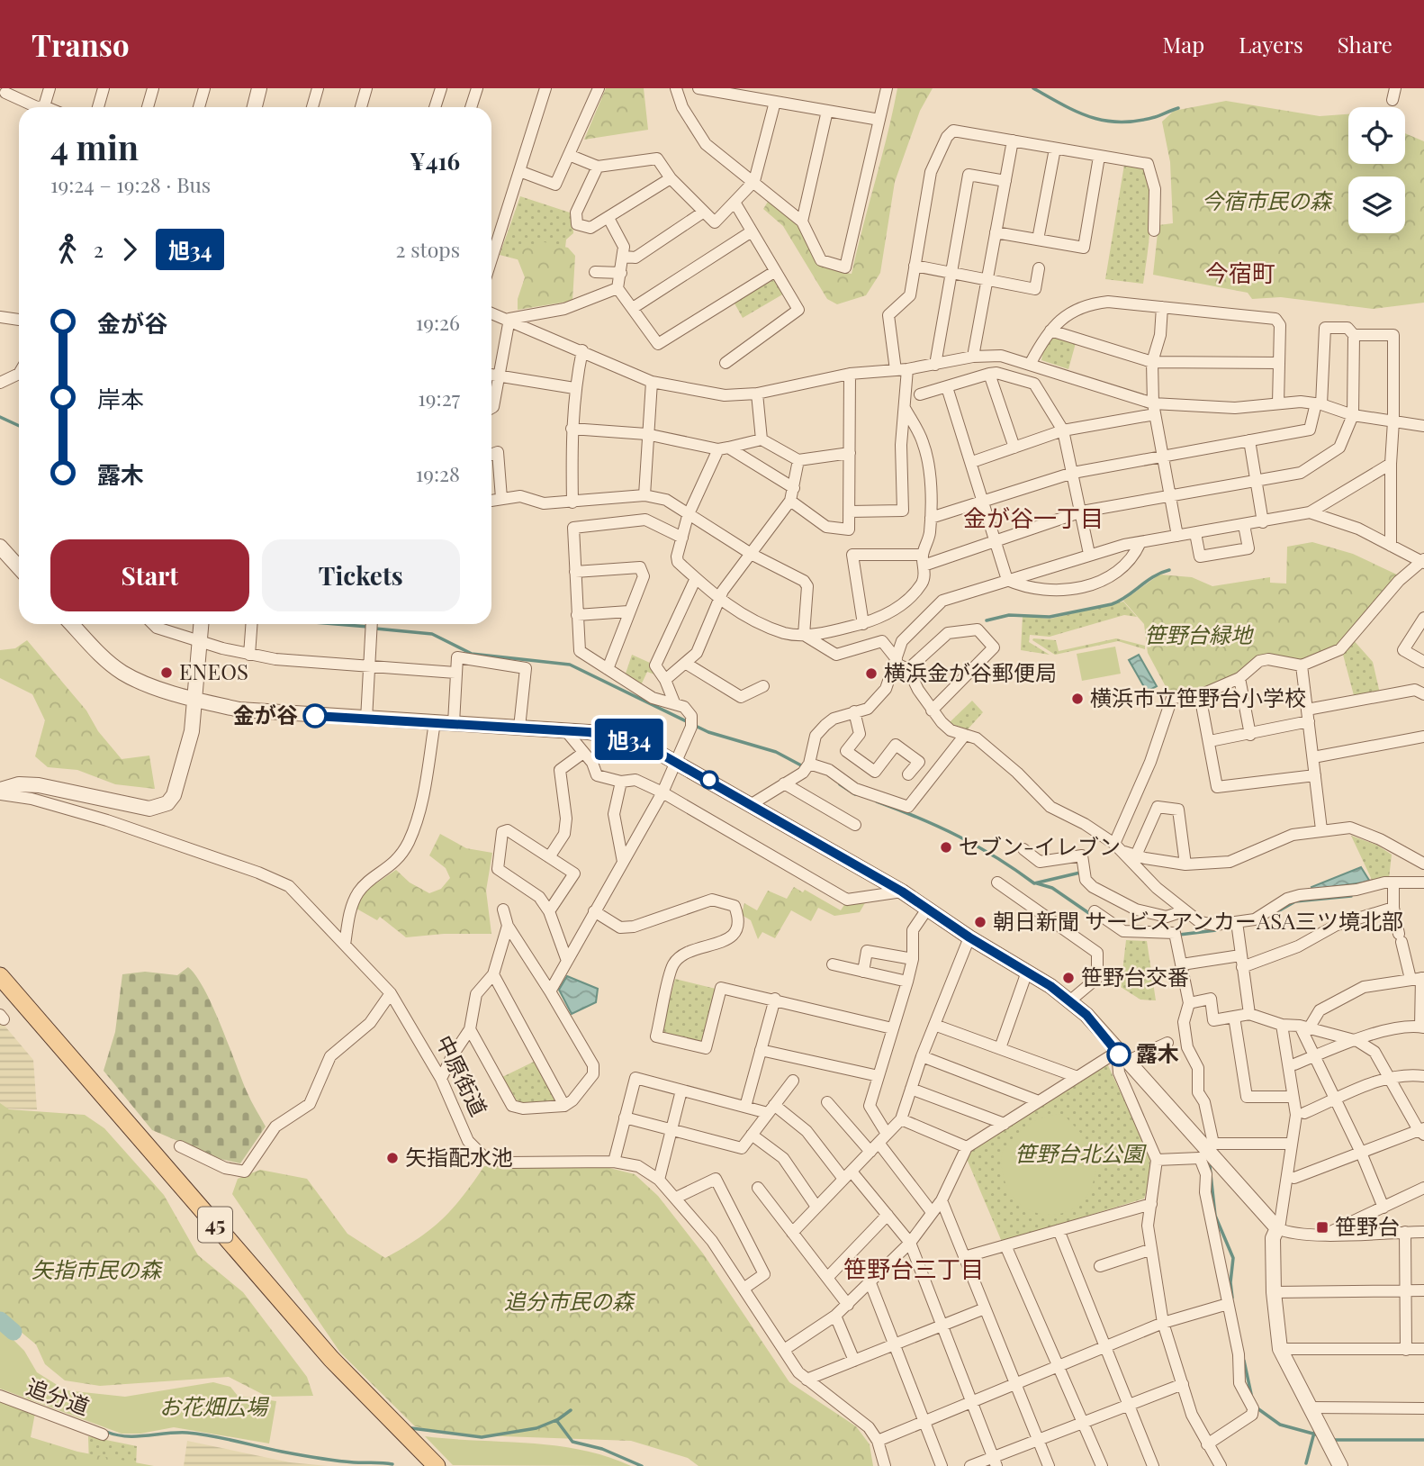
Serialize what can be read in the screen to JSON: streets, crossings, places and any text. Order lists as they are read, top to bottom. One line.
{"streets":{"main road":["45"],"street":["中原街道","追分道"]},"districts":["今宿町","金が谷一丁目","笹野台三丁目"],"parks":["今宿市民の森","笹野台緑地","笹野台北公園","矢指市民の森","追分市民の森","お花畑広場"],"places":{"other":["ENEOS","横浜金が谷郵便局","横浜市立笹野台小学校","金が谷","セブン-イレブン","朝日新聞 サービスアンカーASA三ツ境北部","笹野台交番","露木","矢指配水池"],"transit":["笹野台"]},"lines":["bus line 旭34"],"page":{"header":"Transo","nav":["Map","Layers","Share"],"on_map":"旭34","heading":["4 min","19:24 – 19:28 · Bus","¥416"],"legs":["2","旭34","2 stops"],"list":[{"name":"金が谷","value":"19:26"},{"name":"岸本","value":"19:27"},{"name":"露木","value":"19:28"}],"buttons":["Start","Tickets"]}}
